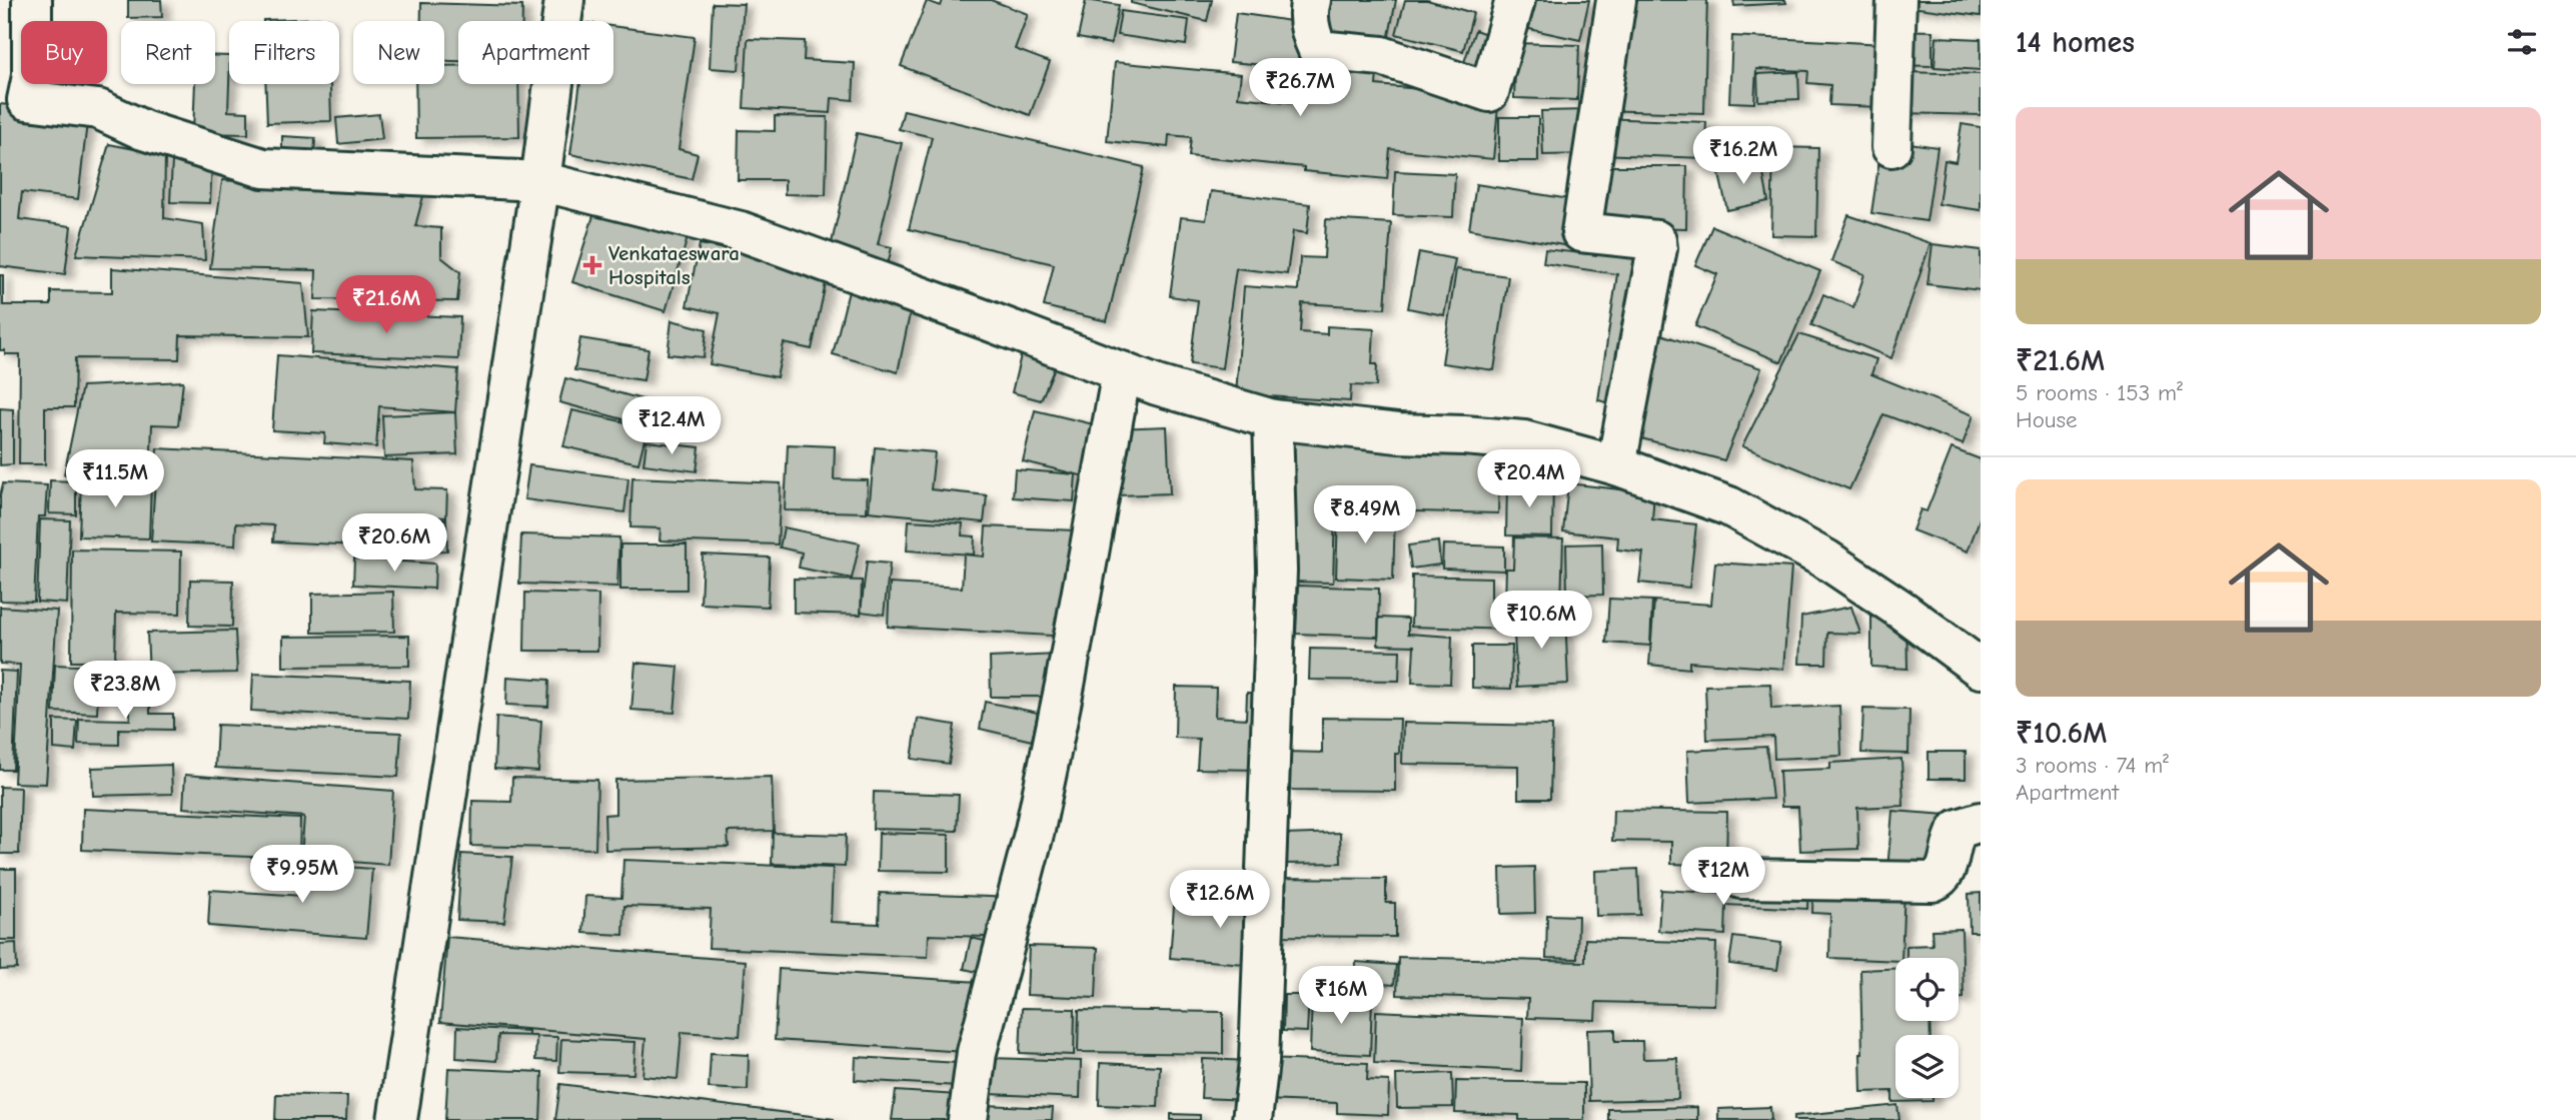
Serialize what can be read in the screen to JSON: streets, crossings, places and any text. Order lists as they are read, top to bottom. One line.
{"places":{"health":["Venkataeswara Hospitals"]},"page":{"heading":"14 homes","chip":["Buy","Rent","Filters","New","Apartment"],"price":["₹26.7M","₹16.2M","₹21.6M","₹12.4M","₹11.5M","₹20.4M","₹8.49M","₹20.6M","₹10.6M","₹23.8M","₹9.95M","₹12M","₹12.6M","₹16M"],"list":[{"name":"₹21.6M","note":"5 rooms · 153 m² · House"},{"name":"₹10.6M","note":"3 rooms · 74 m² · Apartment"}]}}
